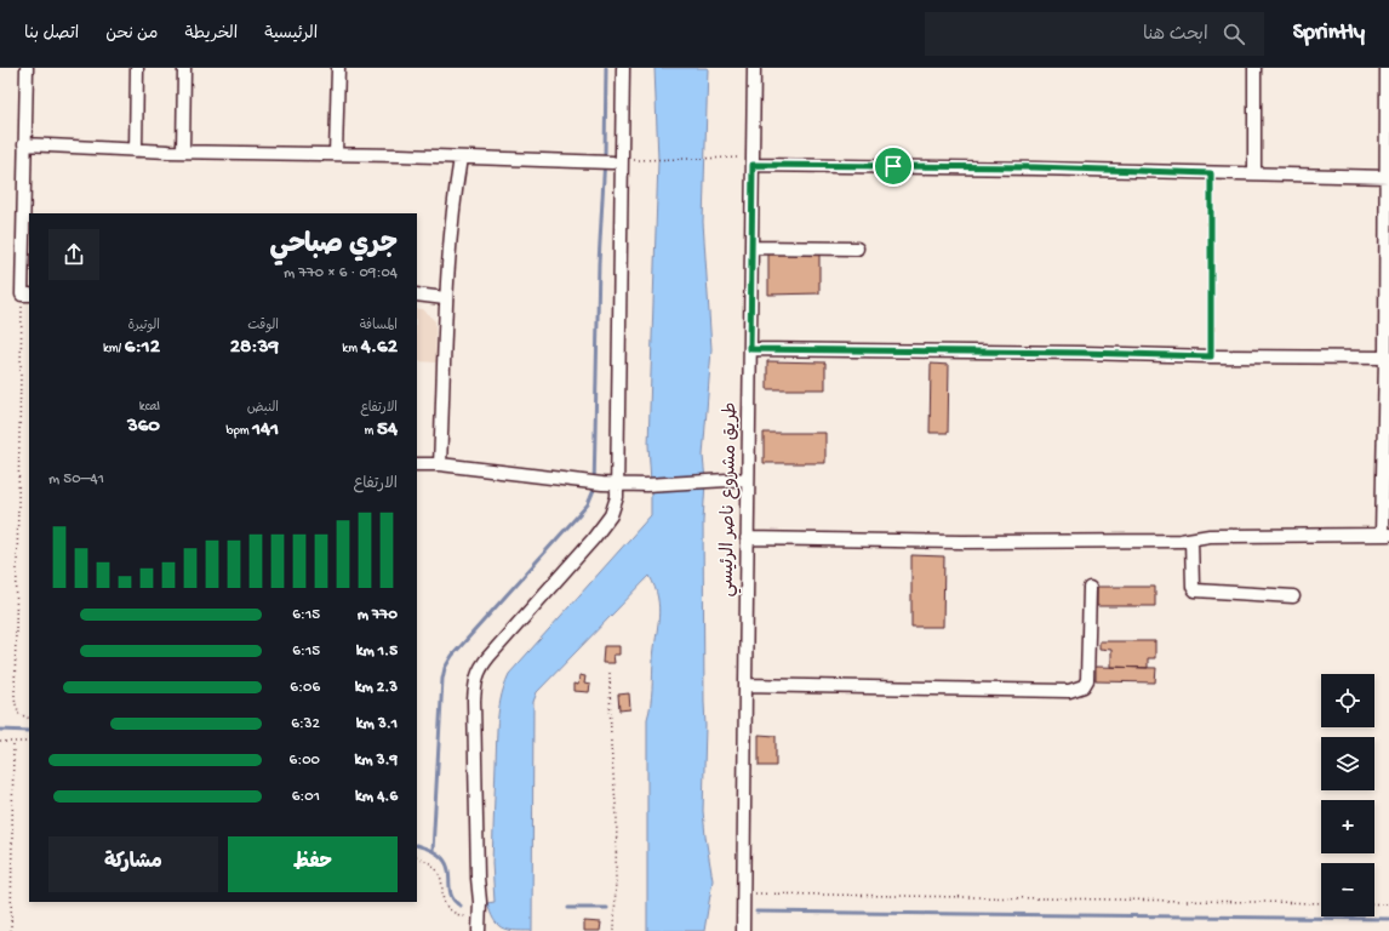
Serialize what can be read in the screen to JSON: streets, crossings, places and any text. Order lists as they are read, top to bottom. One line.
{"streets":{"street":["طريق مشروع ناصر الرئيسي"]},"page":{"header":"Sprintly","search":"ابحث هنا","nav":["الرئيسية","الخريطة","من نحن","اتصل بنا"],"heading":["جري صباحي","09:04 · 6 × 770 m"],"stats":[["المسافة","4.62 km"],["الوقت","28:39"],["الوتيرة","6:12 /km"],["الارتفاع","54 m"],["النبض","141 bpm"],["kcal","360"]],"chart":["الارتفاع","41–50 m"],"list":[{"name":"770 m","note":"6:15"},{"name":"1.5 km","note":"6:15"},{"name":"2.3 km","note":"6:06"},{"name":"3.1 km","note":"6:32"},{"name":"3.9 km","note":"6:00"},{"name":"4.6 km","note":"6:01"}],"map_buttons":["+","−"],"buttons":["حفظ","مشاركة"]}}
